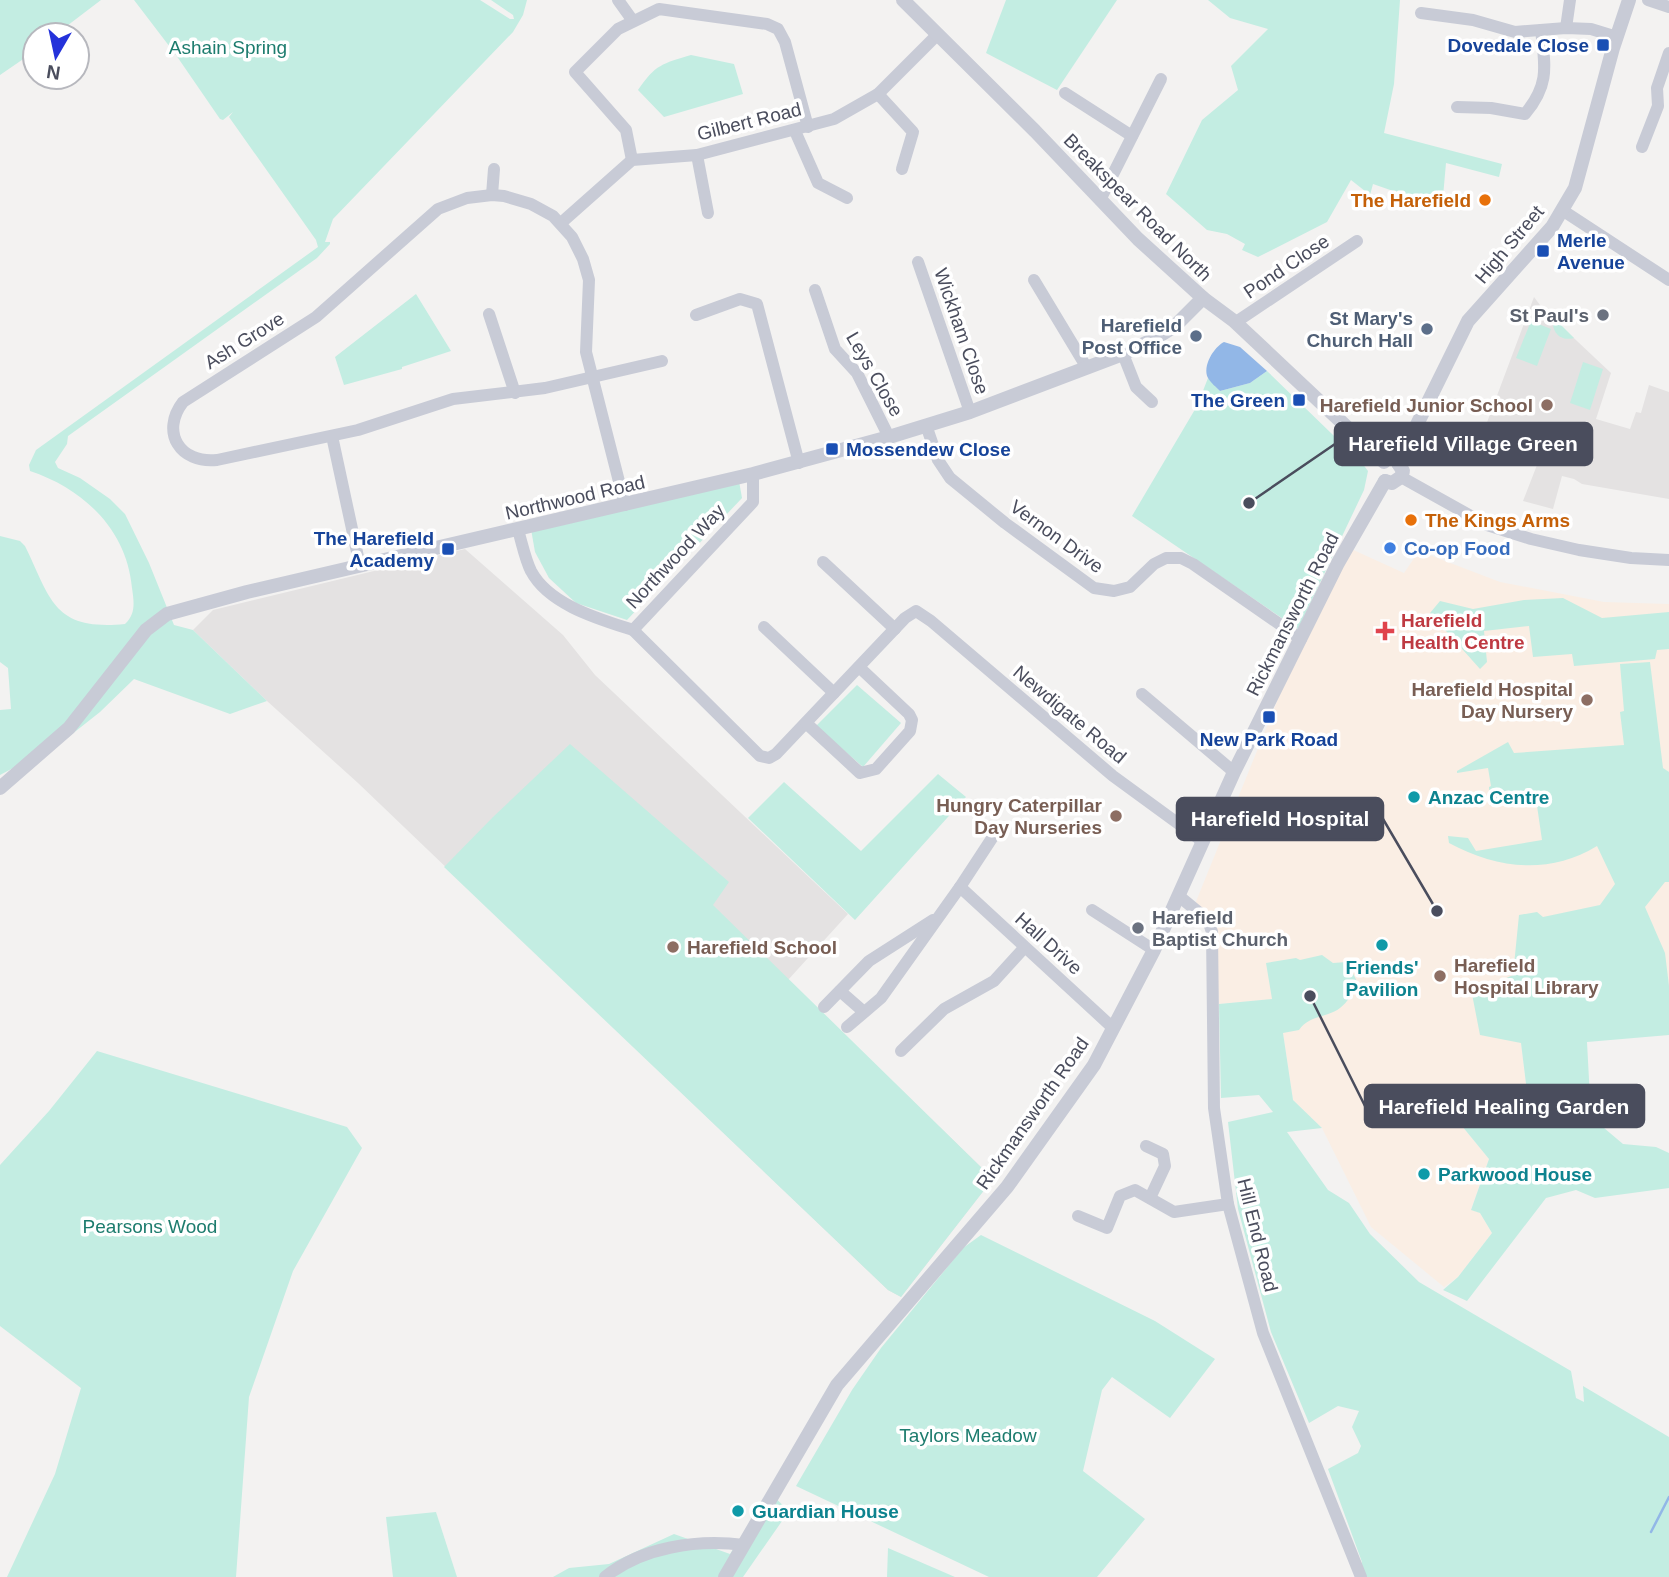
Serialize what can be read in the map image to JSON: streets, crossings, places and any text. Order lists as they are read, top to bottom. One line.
{"streets":{"street":["Gilbert Road","Breakspear Road North","High Street","Pond Close","Wickham Close","Ash Grove","Leys Close","Northwood Road","Vernon Drive","Northwood Way","Rickmansworth Road","Newdigate Road","Hall Drive","Hill End Road"]},"crossings":[["Gilbert Road","Breakspear Road North"],["Breakspear Road North","High Street"],["Breakspear Road North","Pond Close"],["Breakspear Road North","Northwood Road"],["Breakspear Road North","Rickmansworth Road"],["High Street","Rickmansworth Road"],["Wickham Close","Northwood Road"],["Ash Grove","Northwood Road"],["Leys Close","Northwood Road"],["Northwood Road","Vernon Drive"],["Northwood Road","Northwood Way"],["Vernon Drive","Rickmansworth Road"],["Rickmansworth Road","Newdigate Road"],["Rickmansworth Road","Hall Drive"],["Rickmansworth Road","Hill End Road"]],"parks":["Ashain Spring","Pearsons Wood","Taylors Meadow"],"places":{"transit":["Dovedale Close","Merle Avenue","The Green","Mossendew Close","The Harefield Academy","New Park Road"],"other":["The Harefield","St Paul's","St Mary's Church Hall","Harefield Post Office","Harefield Junior School","Harefield Village Green","The Kings Arms","Co-op Food","Harefield Hospital Day Nursery","Anzac Centre","Hungry Caterpillar Day Nurseries","Harefield Hospital","Harefield Baptist Church","Friends' Pavilion","Harefield School","Harefield Hospital Library","Harefield Healing Garden","Parkwood House","Guardian House"],"health":["Harefield Health Centre"]},"north":"bottom"}
